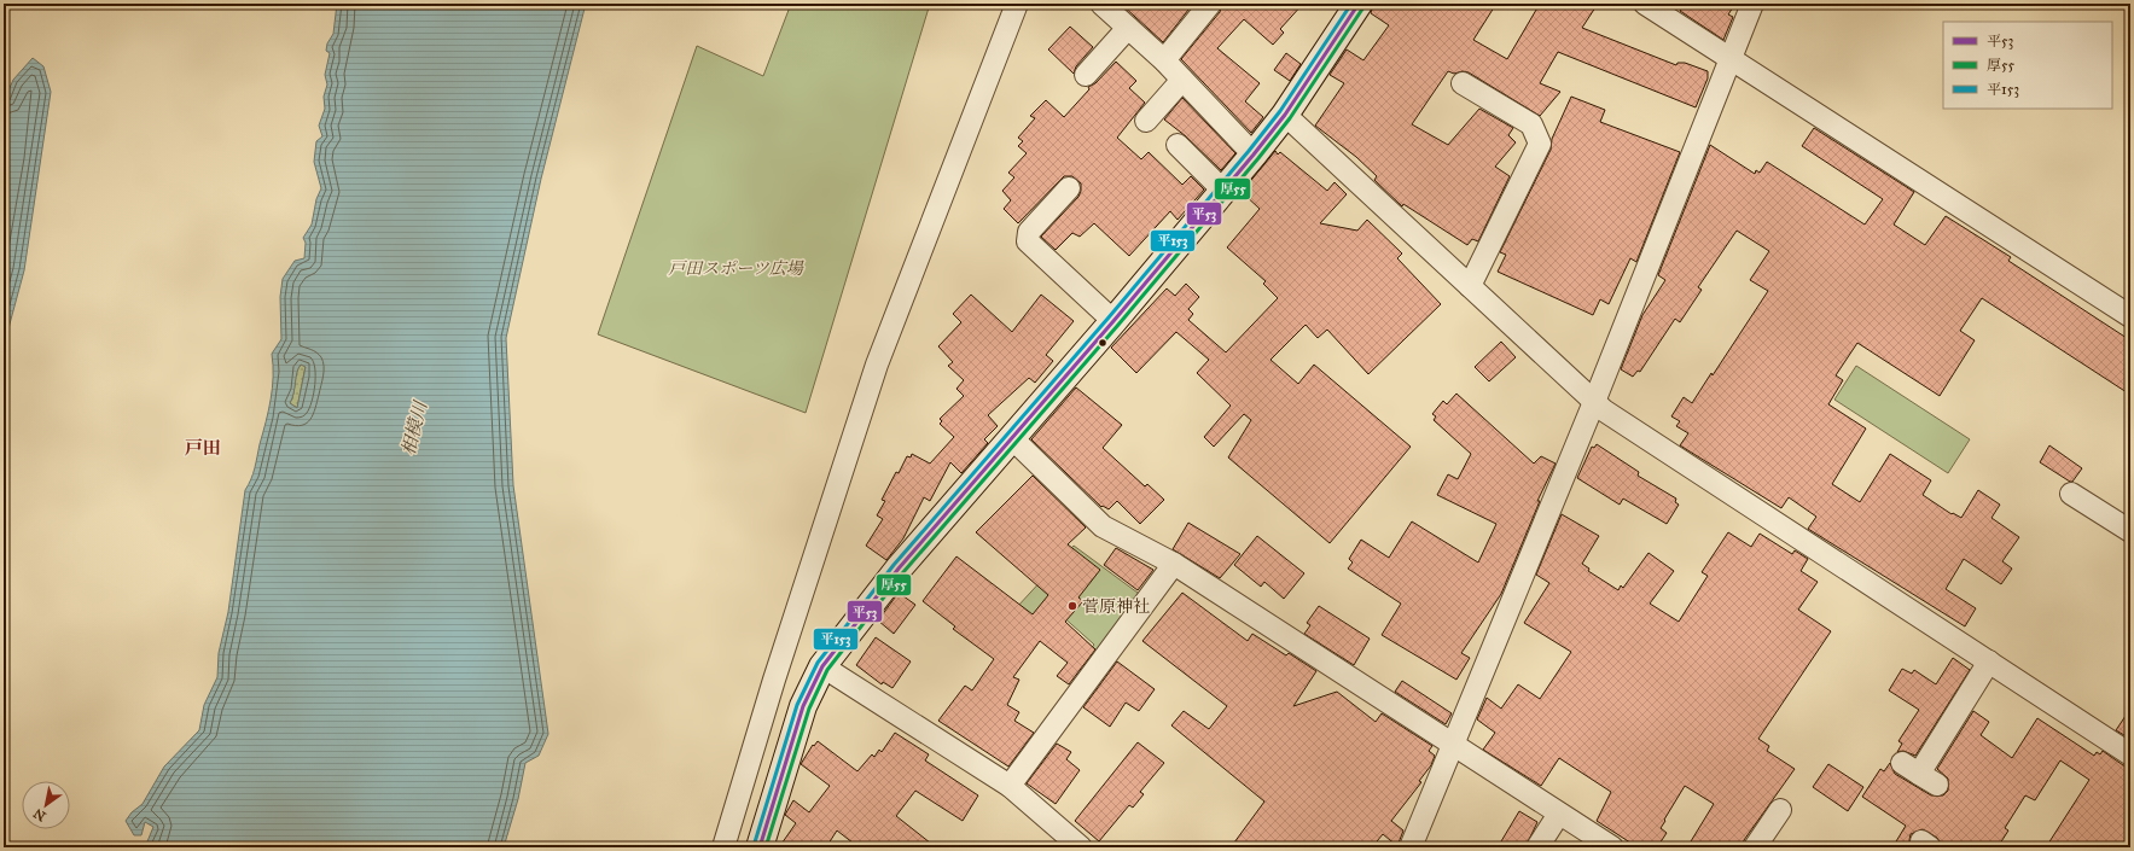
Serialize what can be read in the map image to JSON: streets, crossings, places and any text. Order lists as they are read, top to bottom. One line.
{"districts":["戸田"],"water":["相模川"],"parks":["戸田スポーツ広場"],"places":["菅原神社"],"lines":["transit line 平53","transit line 平153","transit line 厚55"],"legend":["平53","厚55","平153"],"north":"bottom left"}
